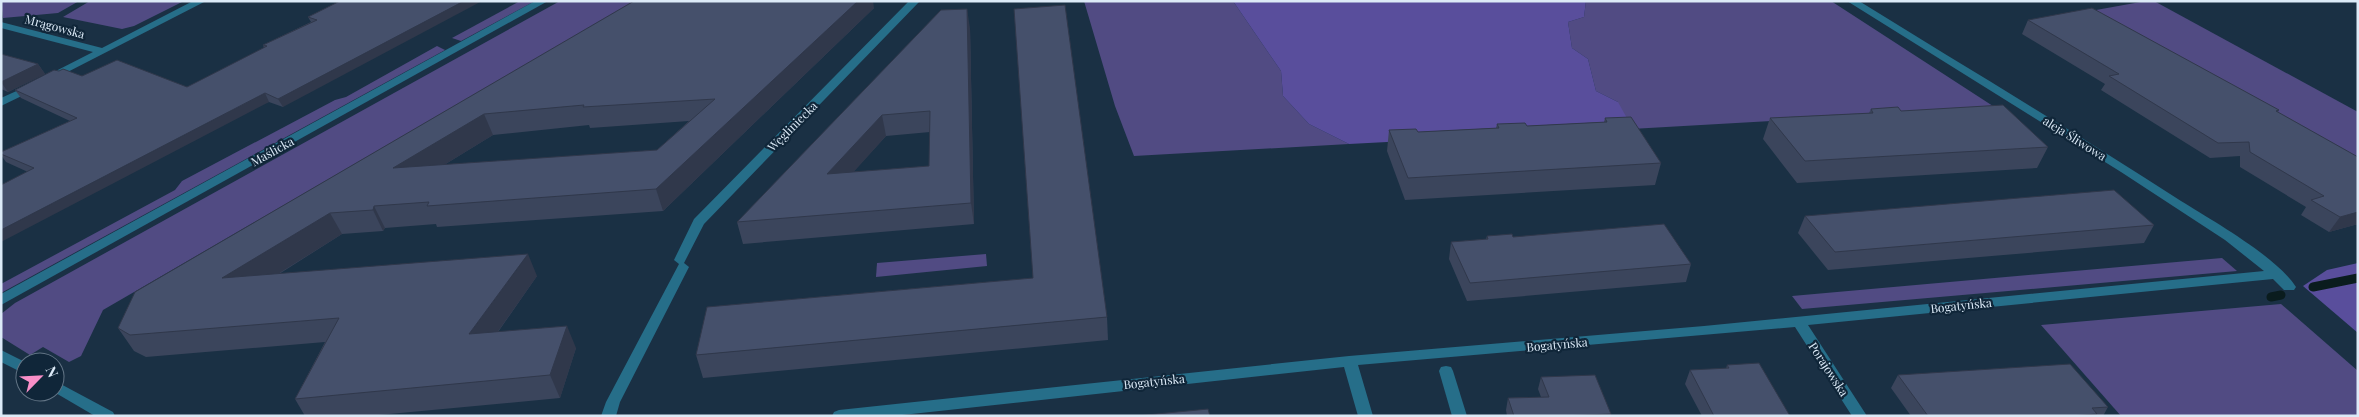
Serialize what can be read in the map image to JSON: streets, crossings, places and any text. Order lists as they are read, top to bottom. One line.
{"streets":{"street":["Mrągowska","Węgliniecka","aleja Śliwowa","Maślicka","Bogatyńska","Porajowska"]},"crossings":[["aleja Śliwowa","Bogatyńska"],["Bogatyńska","Porajowska"]],"north":"top right"}
